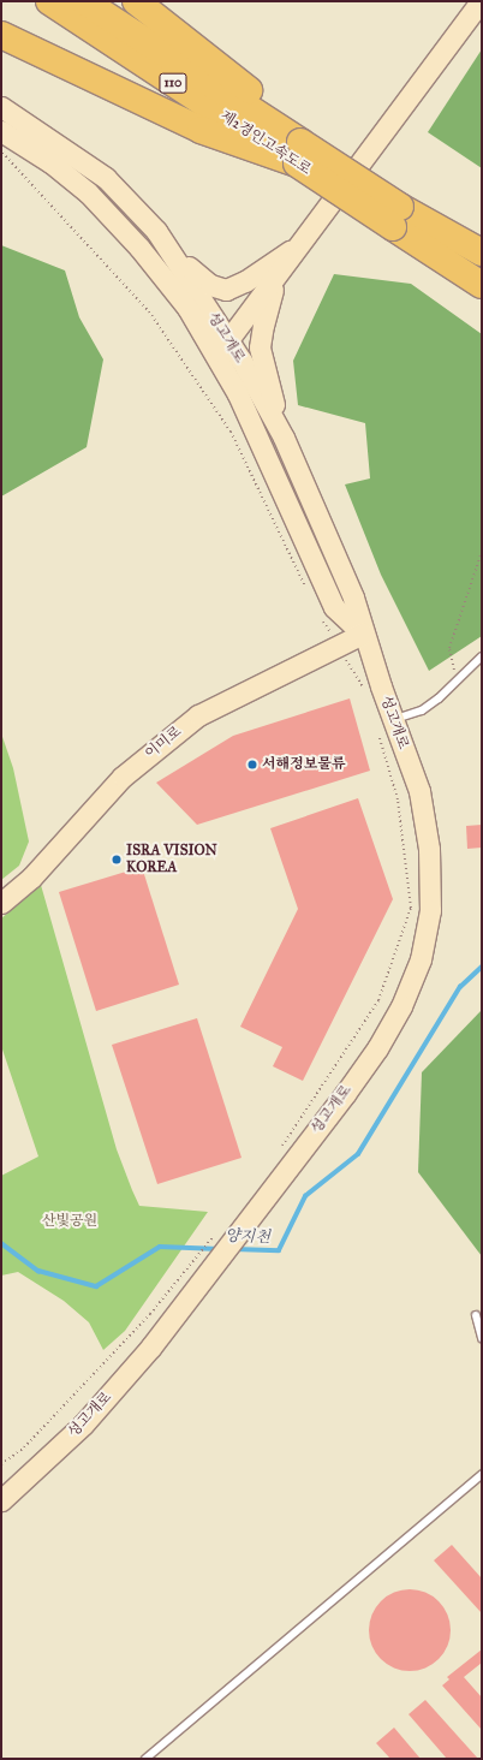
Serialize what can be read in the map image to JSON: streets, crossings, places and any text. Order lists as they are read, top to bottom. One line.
{"streets":{"highway":["110","제2경인고속도로"],"street":["성고개로","이미로"]},"crossings":[["성고개로","이미로"]],"water":["양지천"],"parks":["산빛공원"],"places":["서해정보물류","ISRA VISION KOREA"]}
